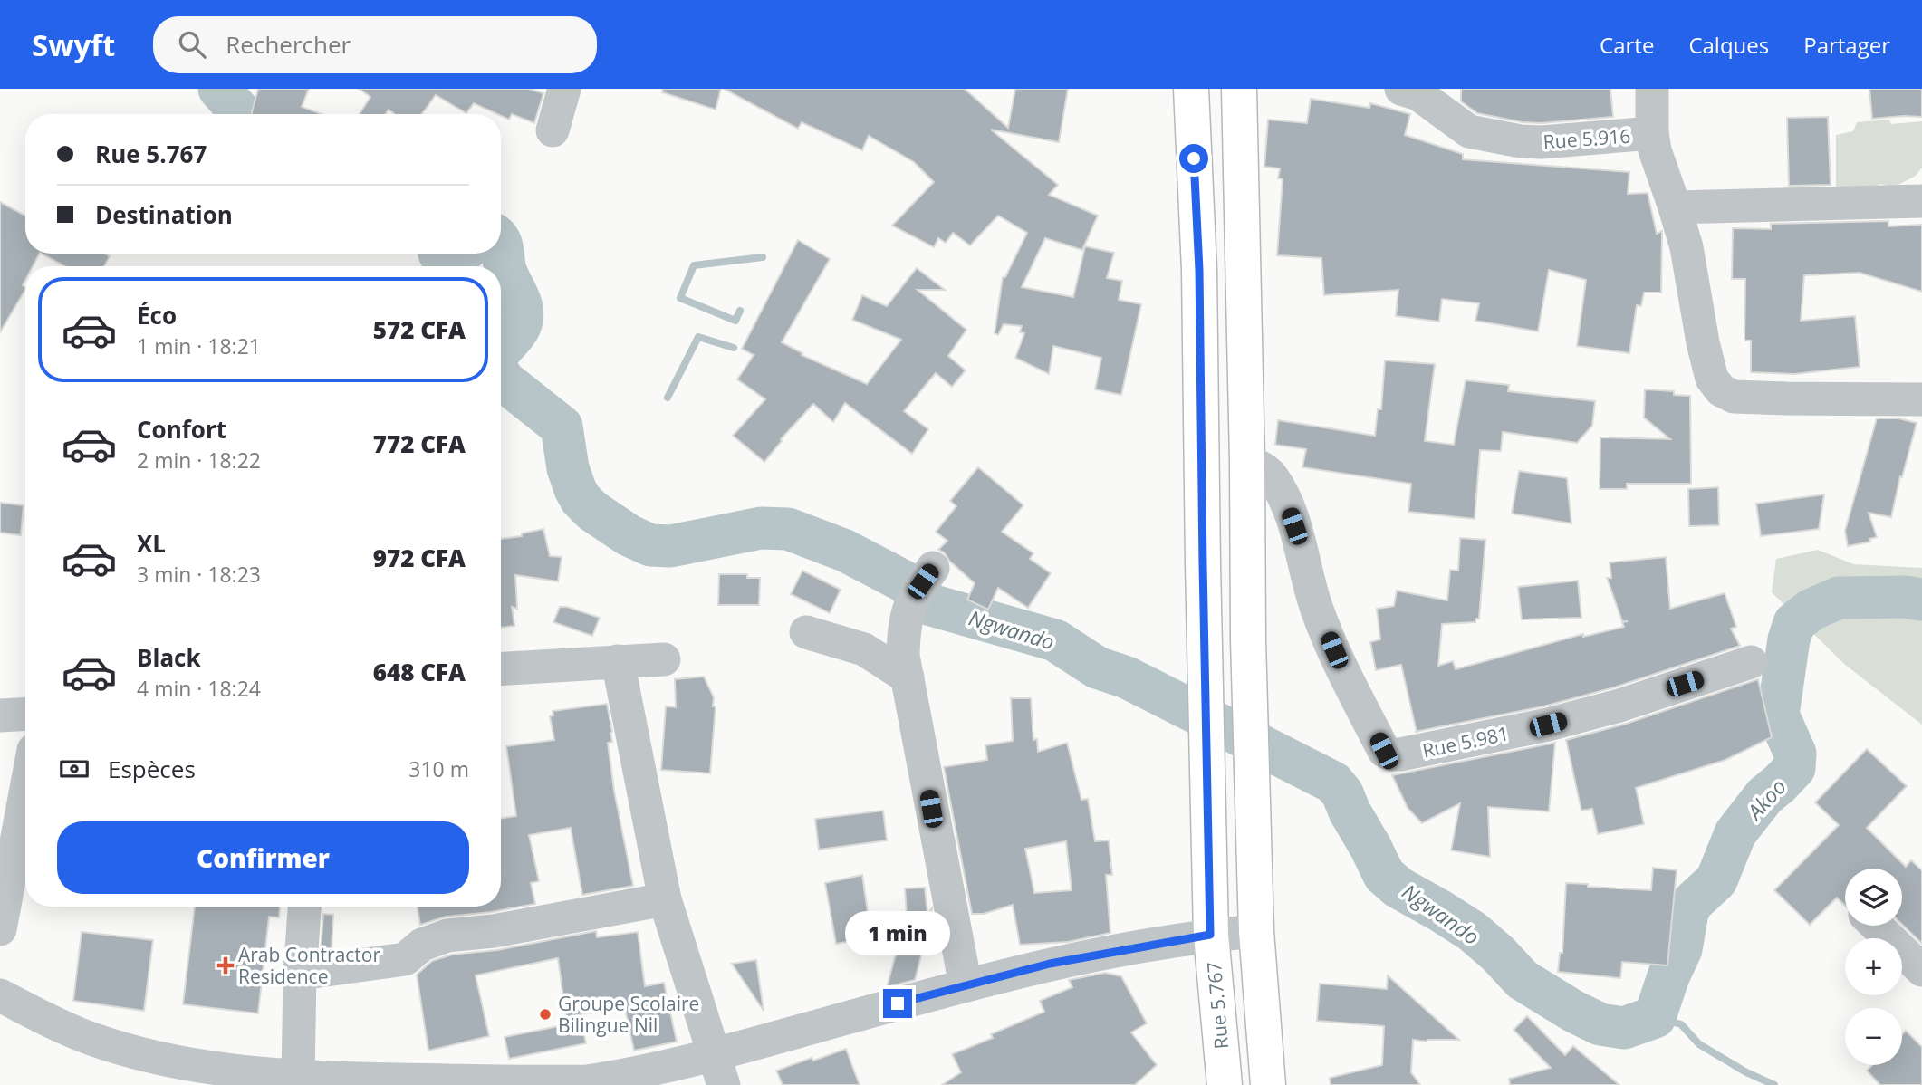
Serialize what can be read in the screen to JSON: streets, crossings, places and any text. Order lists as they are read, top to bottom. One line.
{"streets":{"highway":["Rue 5.767"],"street":["Rue 5.916","Rue 5.981"]},"water":["Ngwando","Akoo"],"places":{"health":["Arab Contractor Residence"],"other":["Groupe Scolaire Bilingue Nil"]},"page":{"header":"Swyft","search":"Rechercher","nav":["Carte","Calques","Partager"],"banner":["Rue 5.767","Destination"],"list":[{"name":"Éco","note":"1 min · 18:21","value":"572 CFA"},{"name":"Confort","note":"2 min · 18:22","value":"772 CFA"},{"name":"XL","note":"3 min · 18:23","value":"972 CFA"},{"name":"Black","note":"4 min · 18:24","value":"648 CFA"}],"pay":["Espèces","310 m"],"buttons":"Confirmer","map_buttons":["+","−"],"bubble":"1 min"}}
